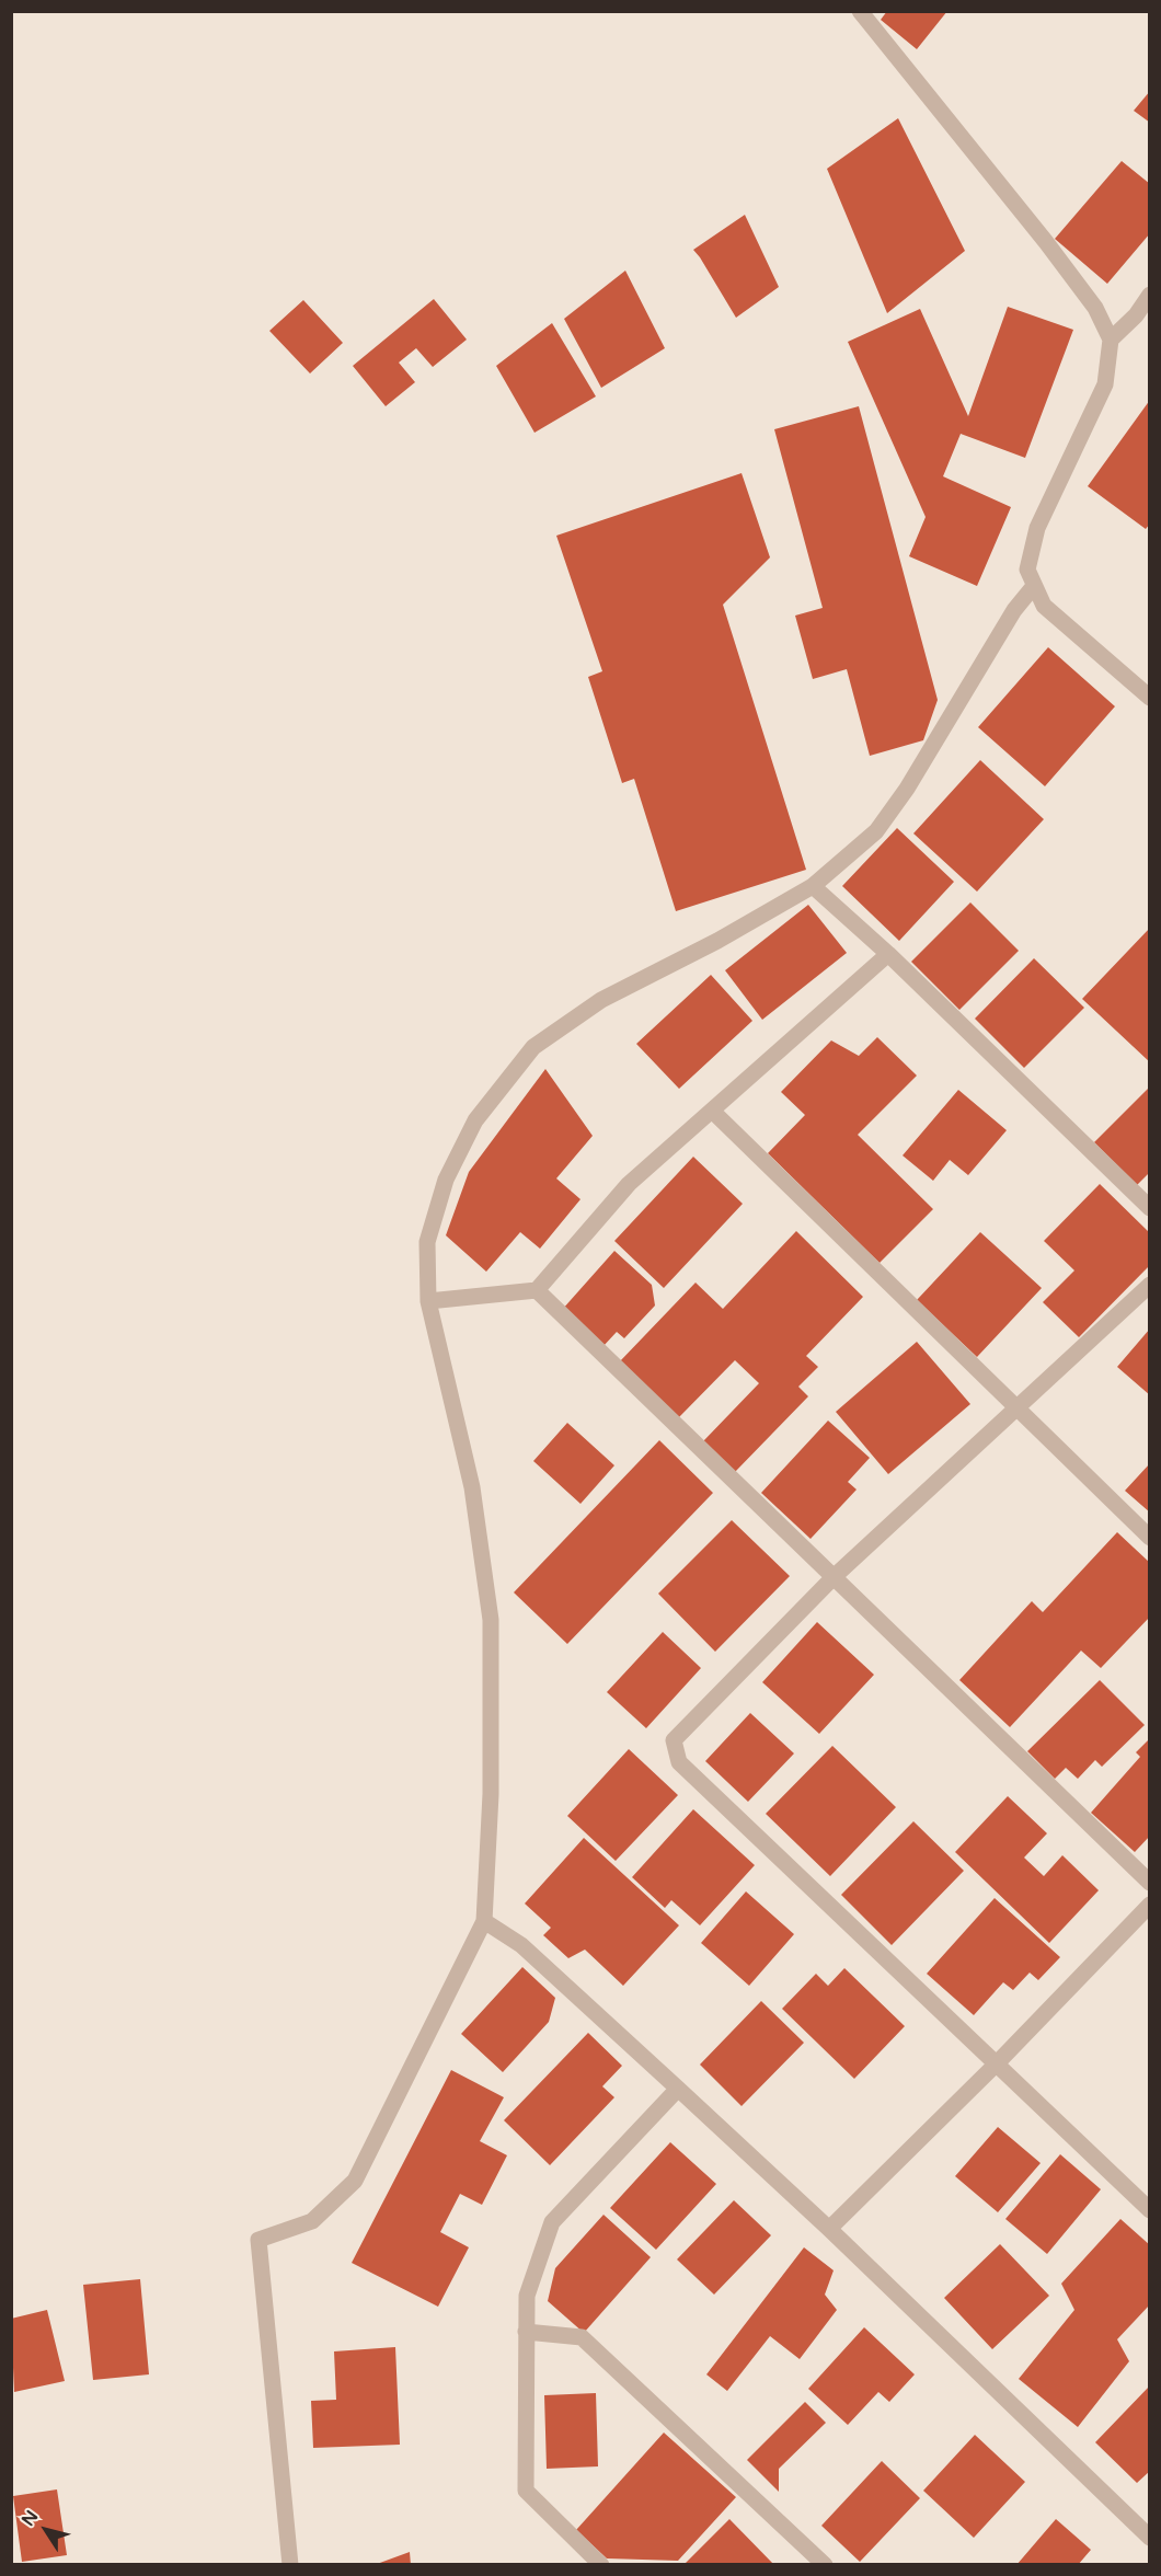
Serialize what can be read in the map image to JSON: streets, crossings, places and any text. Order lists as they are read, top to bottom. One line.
{"north":"top left"}
